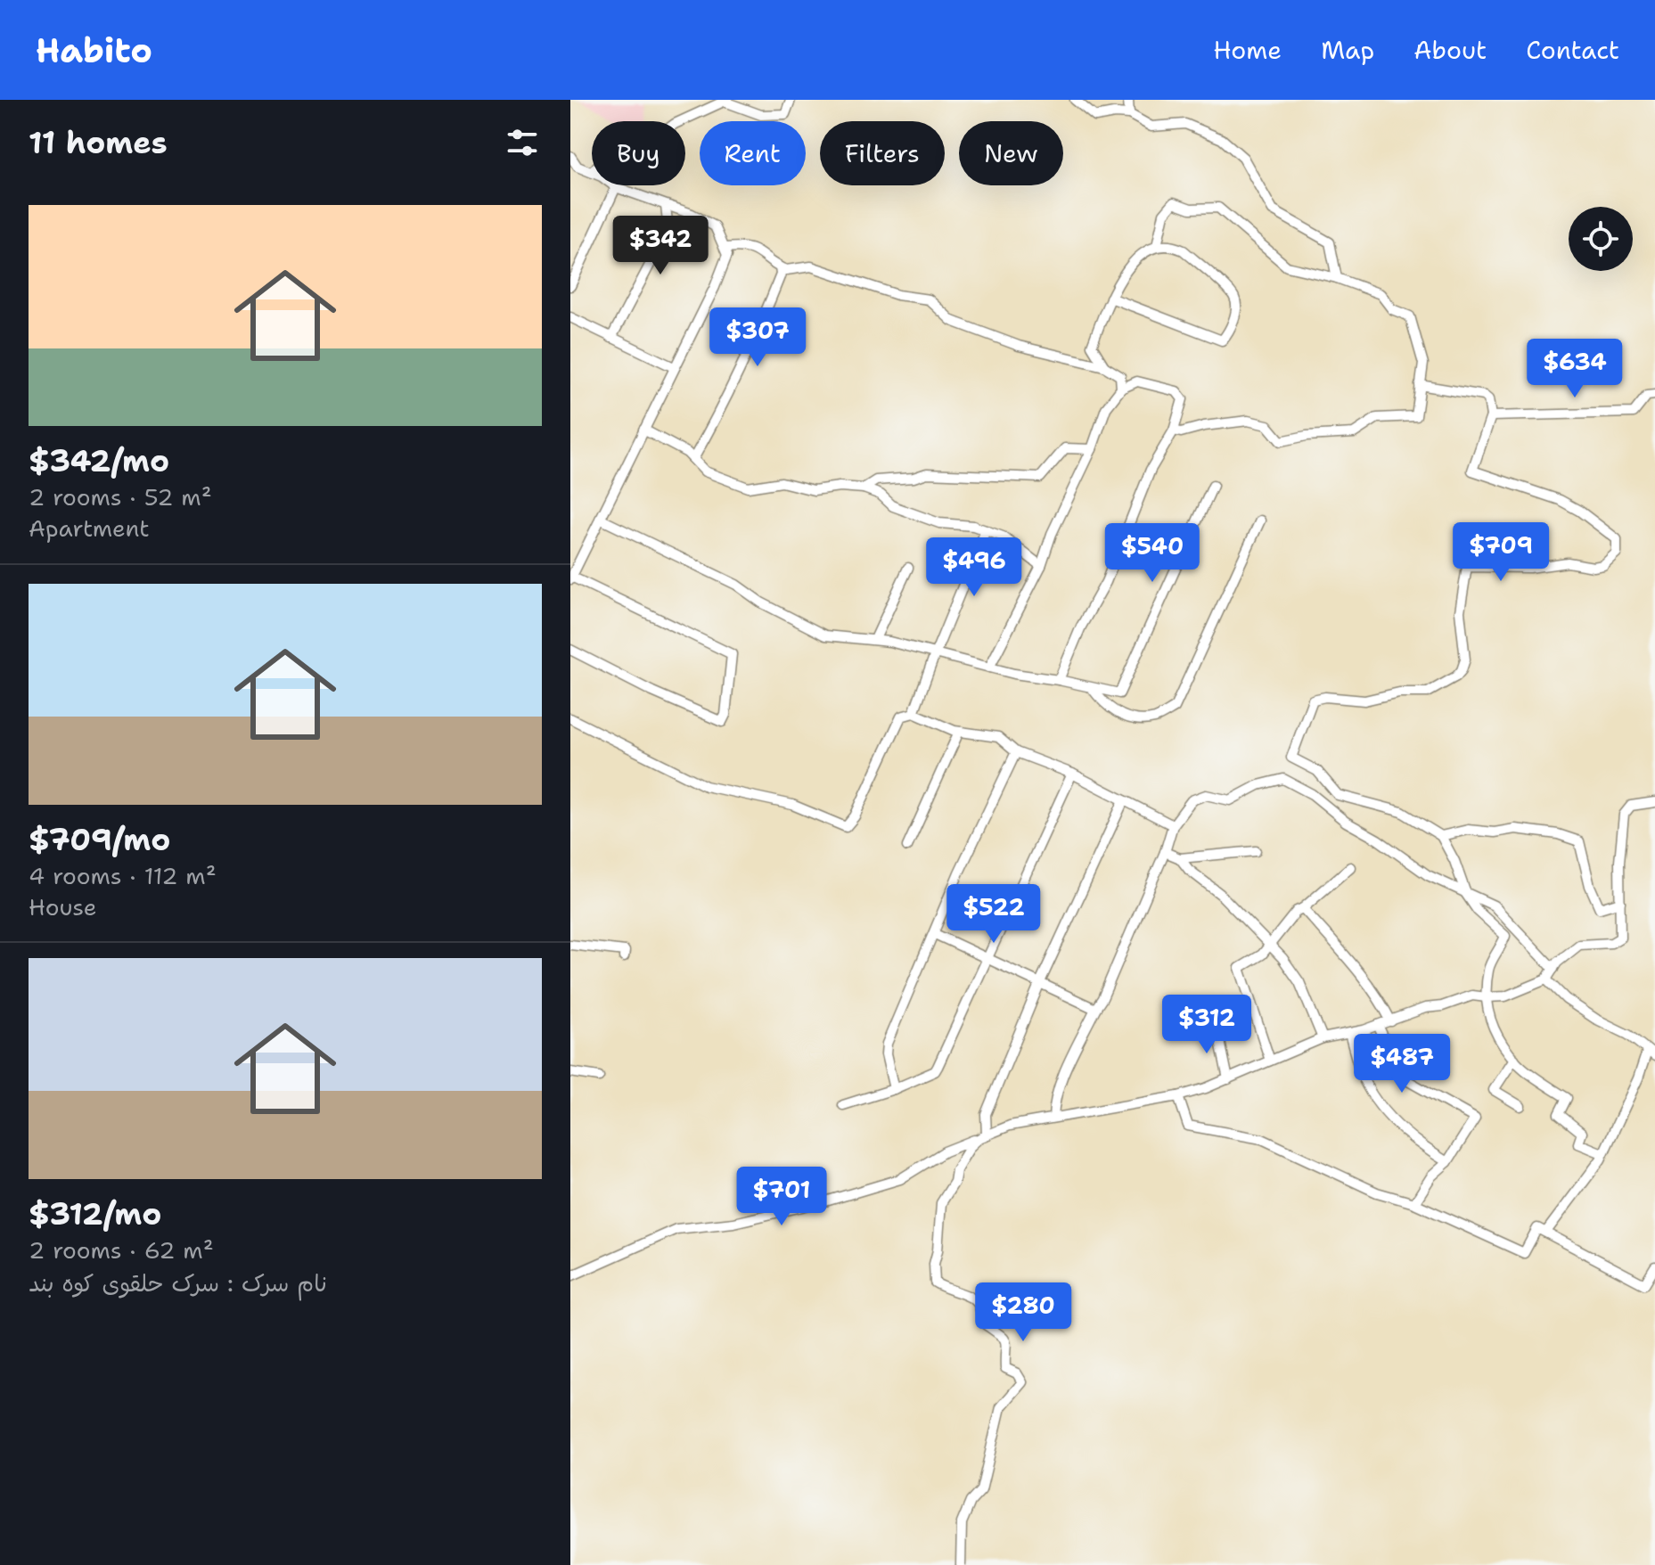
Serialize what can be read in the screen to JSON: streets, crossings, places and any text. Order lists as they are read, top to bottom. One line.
{"page":{"header":"Habito","nav":["Home","Map","About","Contact"],"heading":"11 homes","chip":["Buy","Rent","Filters","New"],"list":[{"name":"$342/mo","note":"2 rooms · 52 m² · Apartment"},{"name":"$709/mo","note":"4 rooms · 112 m² · House"},{"name":"$312/mo","note":"2 rooms · 62 m² · نام سرک : سرک حلقوی کوه بند"}],"price":["$342","$307","$634","$709","$540","$496","$522","$312","$487","$701","$280"]}}
